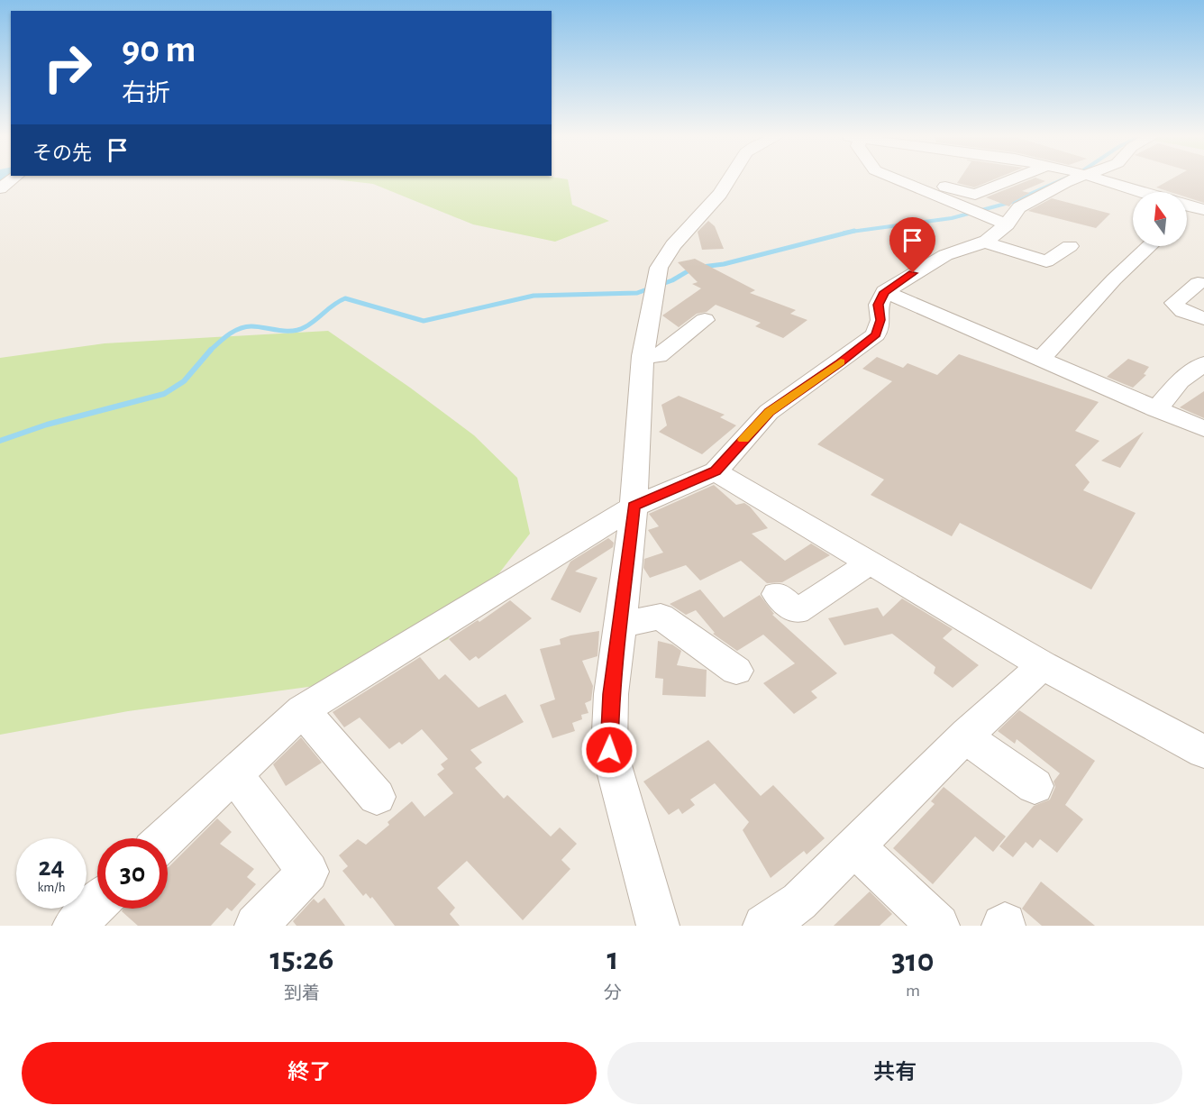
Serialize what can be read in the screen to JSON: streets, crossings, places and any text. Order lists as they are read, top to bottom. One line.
{"north":"top","page":{"turn":["90 m","右折"],"then":"その先","speed":"24 km/h","limit":"30","eta":["15:26","到着","1","分","310","m"],"buttons":["終了","共有"]}}
